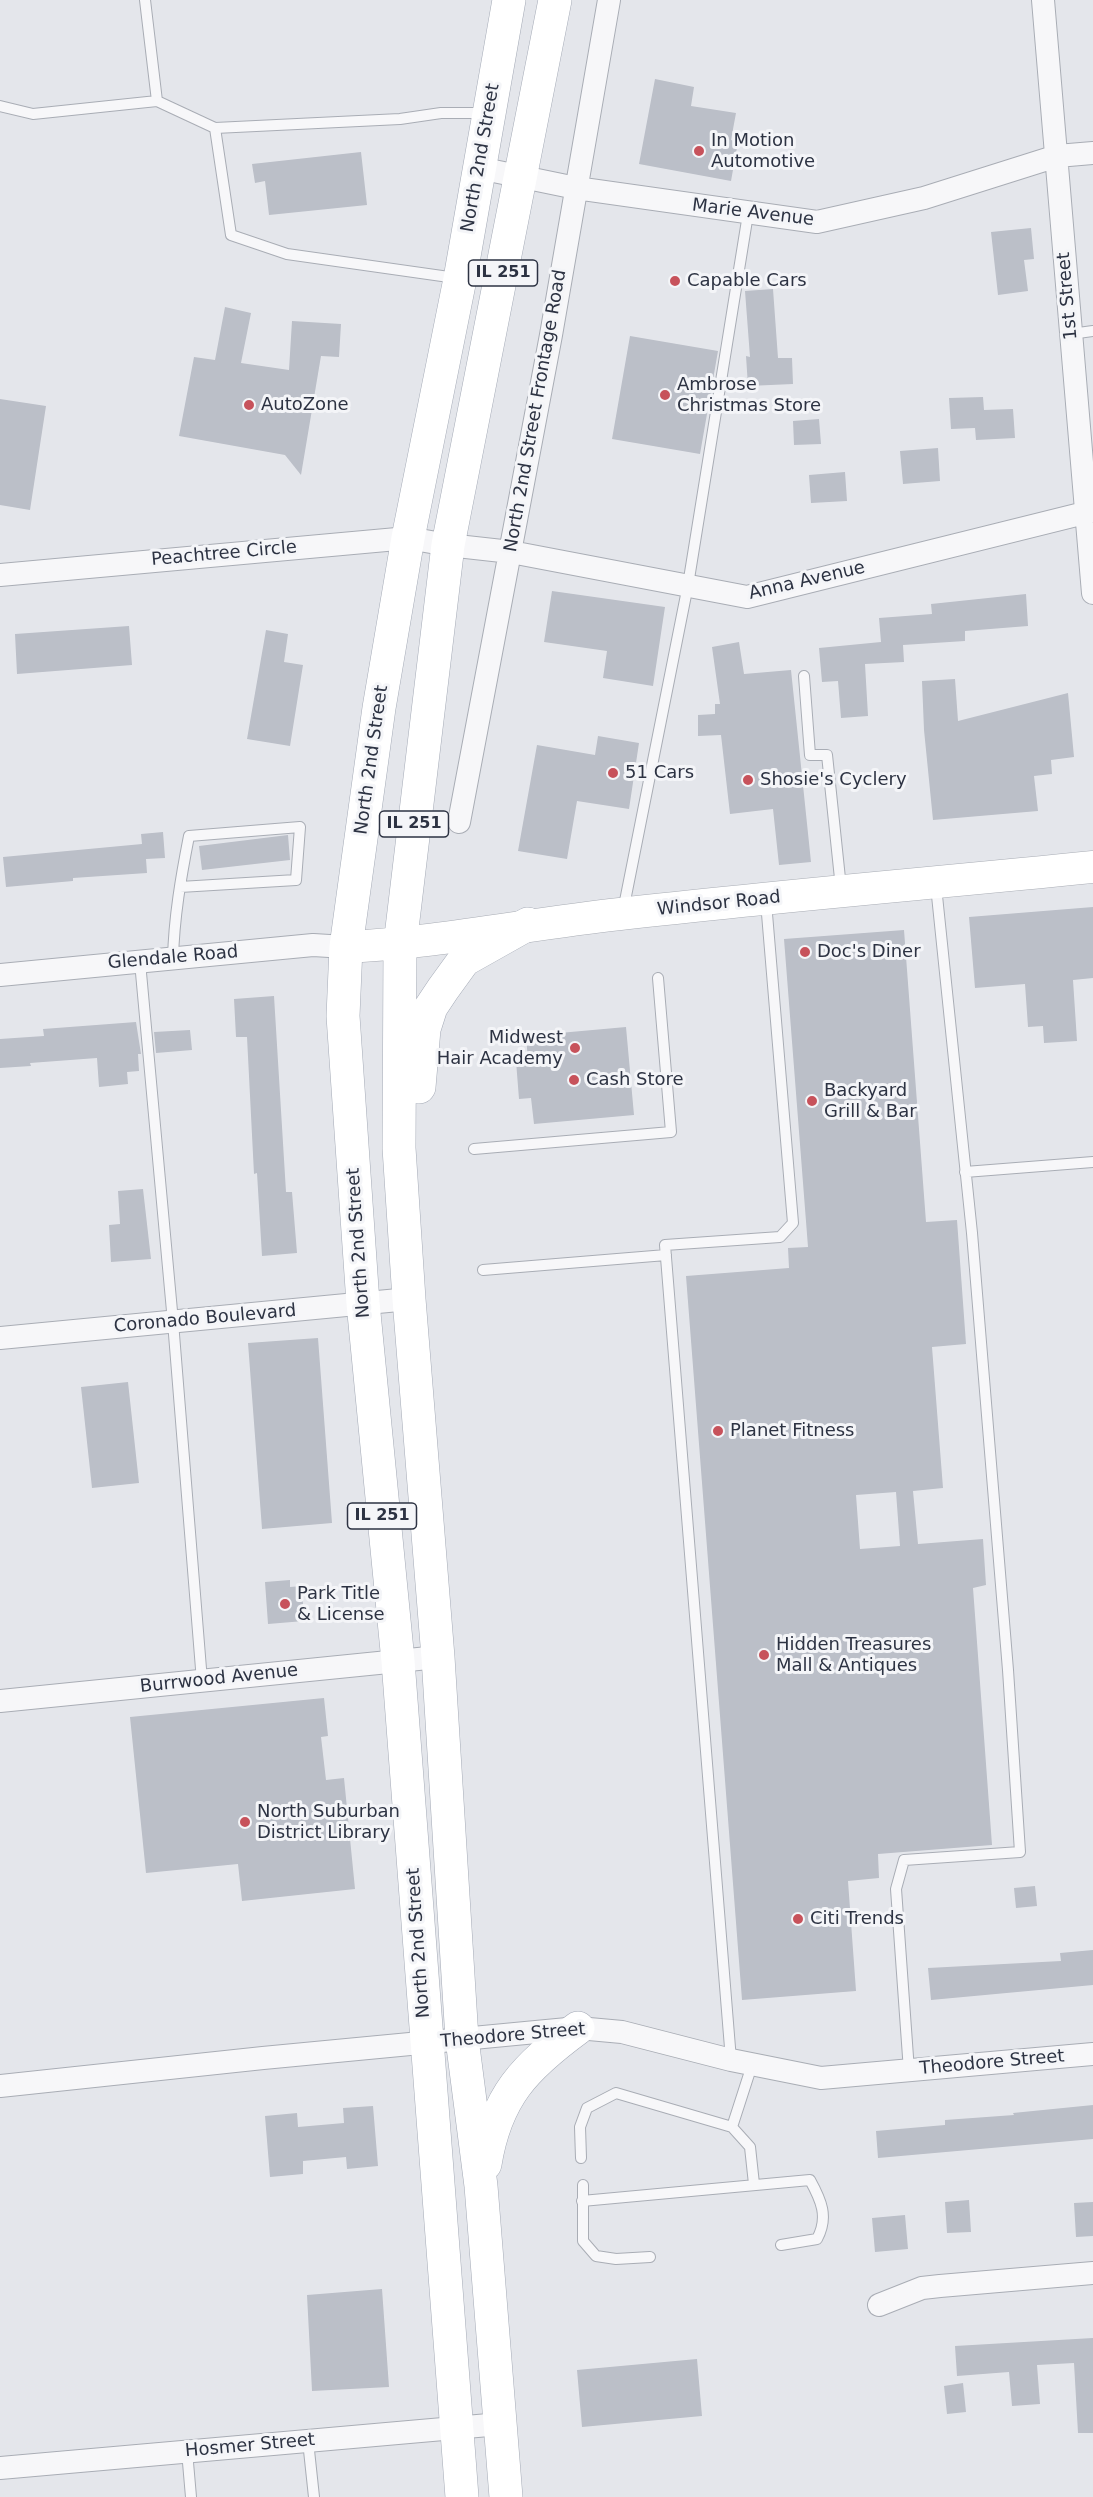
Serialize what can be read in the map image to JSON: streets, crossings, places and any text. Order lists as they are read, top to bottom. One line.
{"streets":{"main road":["North 2nd Street","IL 251"],"street":["Marie Avenue","1st Street","North 2nd Street Frontage Road","Peachtree Circle","Anna Avenue","Windsor Road","Glendale Road","Coronado Boulevard","Burrwood Avenue","Theodore Street","Hosmer Street"]},"crossings":[["North 2nd Street","Marie Avenue"],["North 2nd Street","Peachtree Circle"],["North 2nd Street","Anna Avenue"],["North 2nd Street","Windsor Road"],["North 2nd Street","Glendale Road"],["North 2nd Street","Coronado Boulevard"],["North 2nd Street","Burrwood Avenue"],["North 2nd Street","Theodore Street"],["North 2nd Street","Hosmer Street"],["Marie Avenue","1st Street"],["Marie Avenue","North 2nd Street Frontage Road"],["1st Street","Anna Avenue"],["North 2nd Street Frontage Road","Anna Avenue"],["Peachtree Circle","Anna Avenue"],["Windsor Road","Glendale Road"]],"places":["In Motion Automotive","Capable Cars","Ambrose Christmas Store","AutoZone","51 Cars","Shosie's Cyclery","Doc's Diner","Midwest Hair Academy","Cash Store","Backyard Grill & Bar","Planet Fitness","Park Title & License","Hidden Treasures Mall & Antiques","North Suburban District Library","Citi Trends"]}
